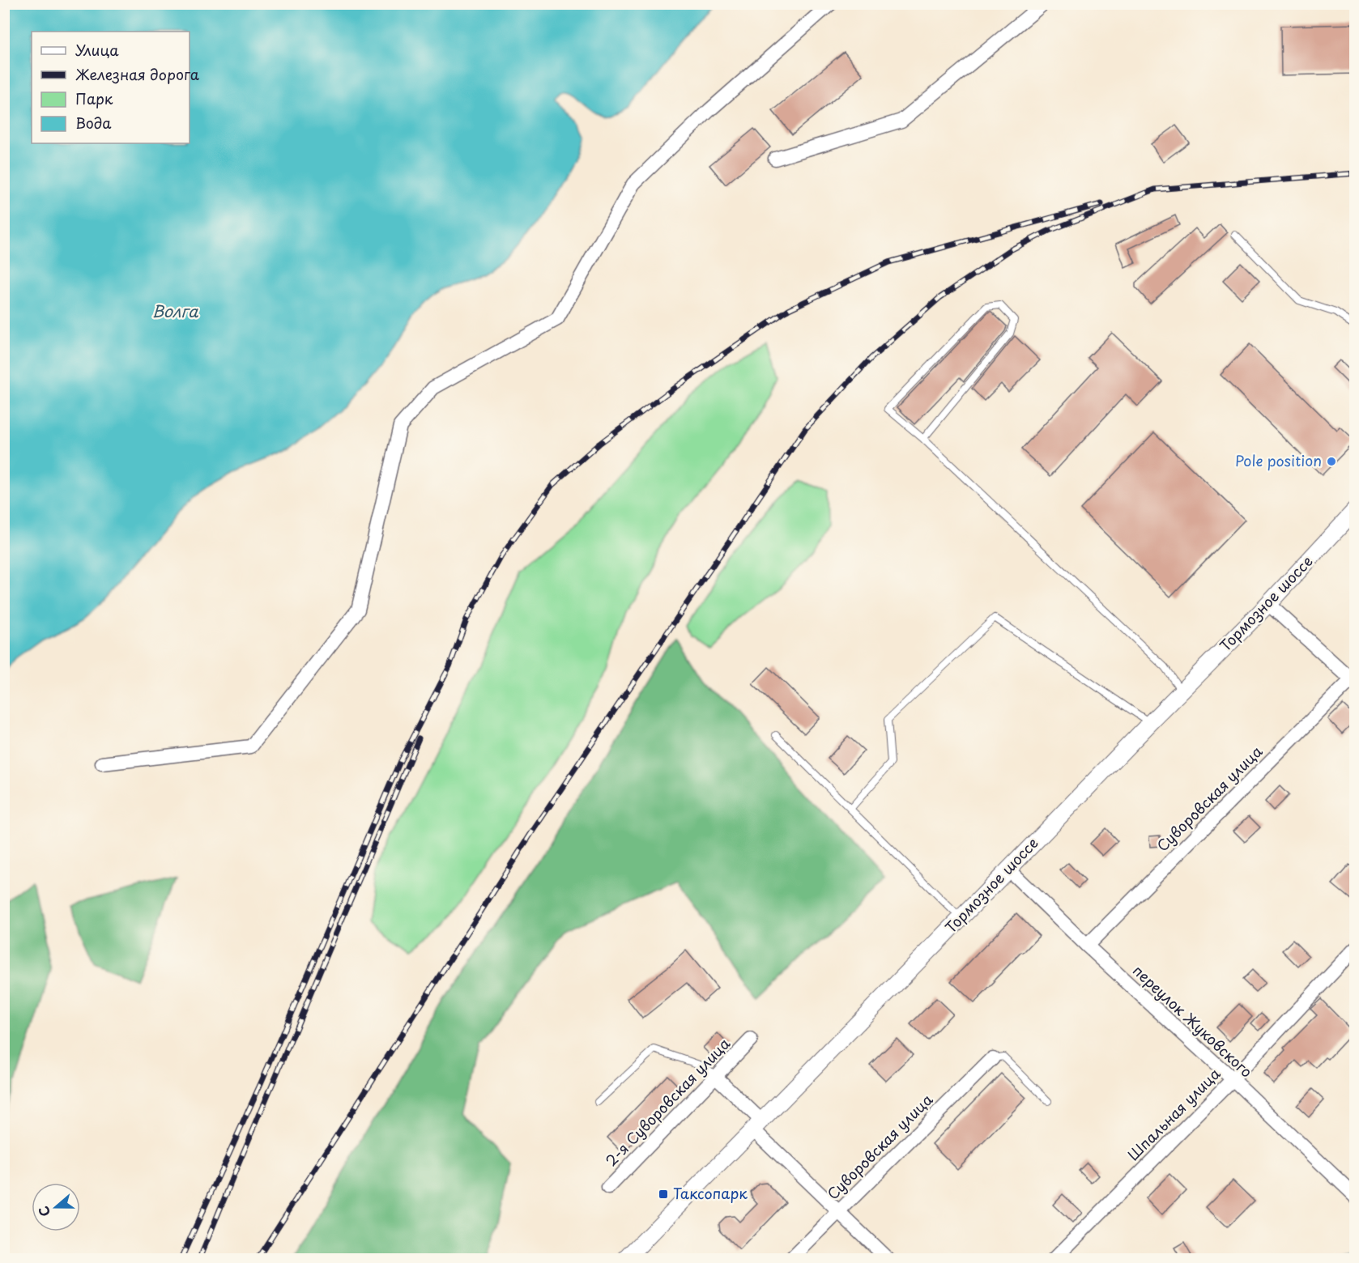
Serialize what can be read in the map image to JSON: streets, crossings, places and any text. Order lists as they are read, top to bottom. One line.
{"streets":{"street":["Тормозное шоссе","Суворовская улица","переулок Жуковского","2-я Суворовская улица","Шпальная улица"]},"crossings":[["Тормозное шоссе","переулок Жуковского"],["Суворовская улица","переулок Жуковского"],["переулок Жуковского","Шпальная улица"]],"water":["Волга"],"places":{"other":["Pole position"],"transit":["Таксопарк"]},"legend":["Улица","Железная дорога","Парк","Вода"],"north":"left"}
